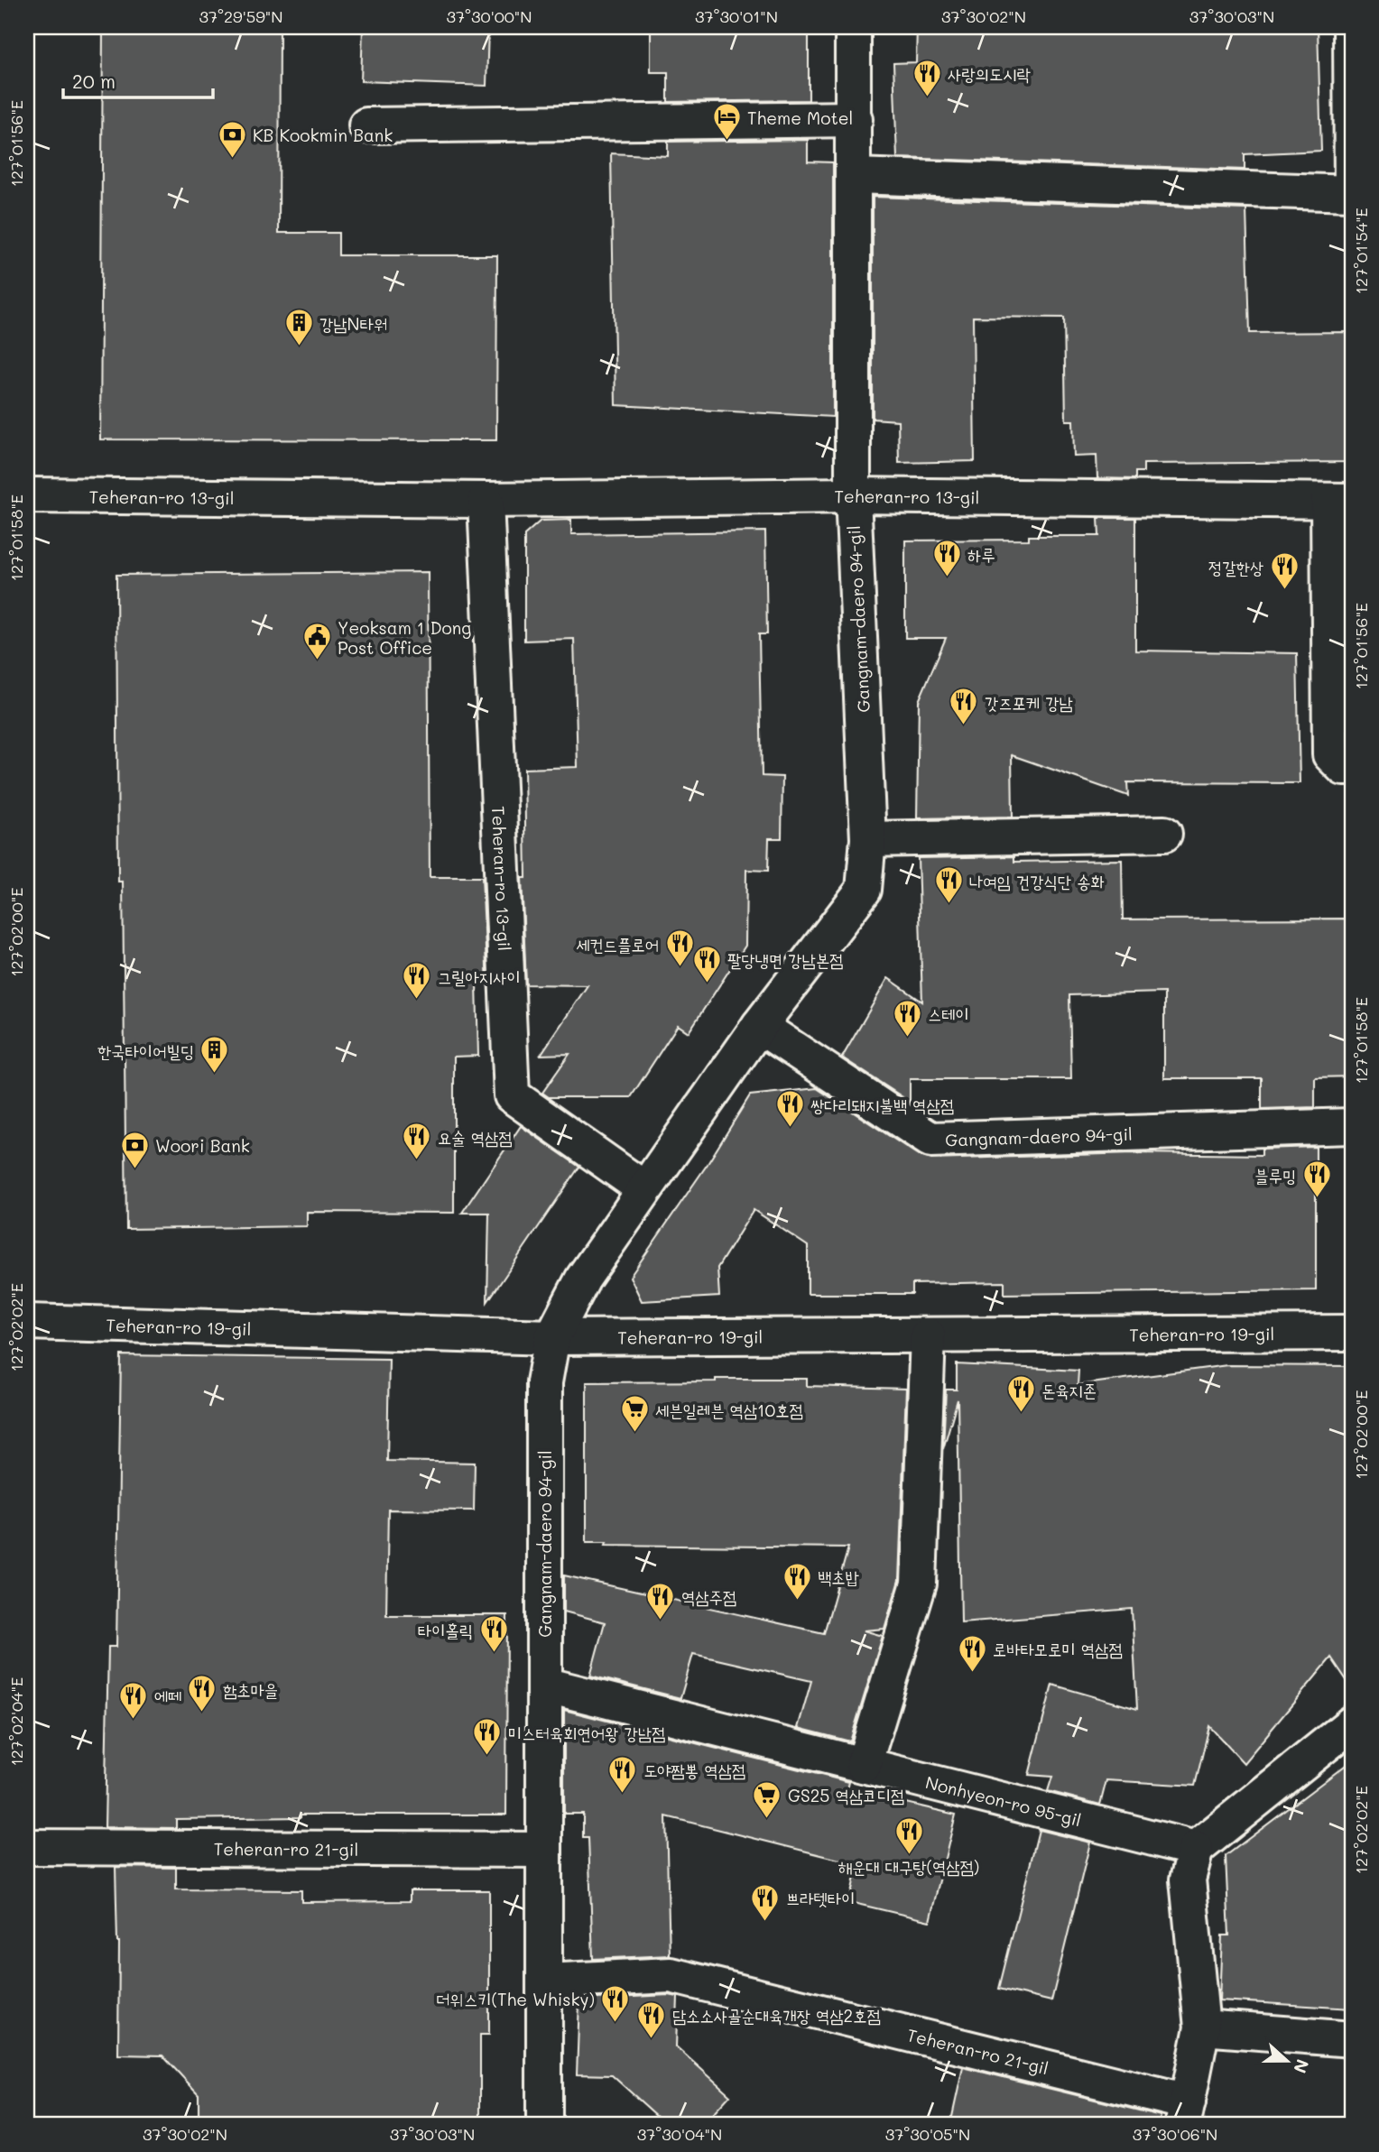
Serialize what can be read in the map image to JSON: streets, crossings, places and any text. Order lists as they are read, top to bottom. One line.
{"streets":{"street":["Teheran-ro 13-gil","Gangnam-daero 94-gil","Teheran-ro 19-gil","Nonhyeon-ro 95-gil","Teheran-ro 21-gil"]},"crossings":[["Teheran-ro 13-gil","Gangnam-daero 94-gil"],["Gangnam-daero 94-gil","Teheran-ro 19-gil"],["Gangnam-daero 94-gil","Nonhyeon-ro 95-gil"],["Gangnam-daero 94-gil","Teheran-ro 21-gil"],["Nonhyeon-ro 95-gil","Teheran-ro 21-gil"]],"places":{"restaurant":["사랑의도시락","하루","정갈한상","갓즈포케 강남","나여임 건강식단 송화","세컨드플로어","팔당냉면 강남본점","그릴아지사이","스테이","쌍다리돼지불백 역삼점","요술 역삼점","블루밍","돈육지존","백초밥","역삼주점","타이홀릭","로바타모로미 역삼점","함초마을","에떼","미스터육회연어왕 강남점","도야짬뽕 역삼점","해운대 대구탕(역삼점)","쁘라텟타이","더위스키(The Whisky)","담소소사골순대육개장 역삼2호점"],"hotel":["Theme Motel"],"bank":["KB Kookmin Bank","Woori Bank"],"building":["강남N타워","한국타이어빌딩"],"public building":["Yeoksam 1 Dong Post Office"],"supermarket":["세븐일레븐 역삼10호점","GS25 역삼코디점"]},"scale_bar":"20 m","north":"right","coordinates":["37°29'59\"N","37°30'00\"N","37°30'01\"N","37°30'02\"N","37°30'03\"N","127°01'56\"E","127°01'54\"E","127°01'58\"E","127°02'00\"E","127°02'02\"E","127°02'04\"E","37°30'04\"N","37°30'05\"N","37°30'06\"N"]}
